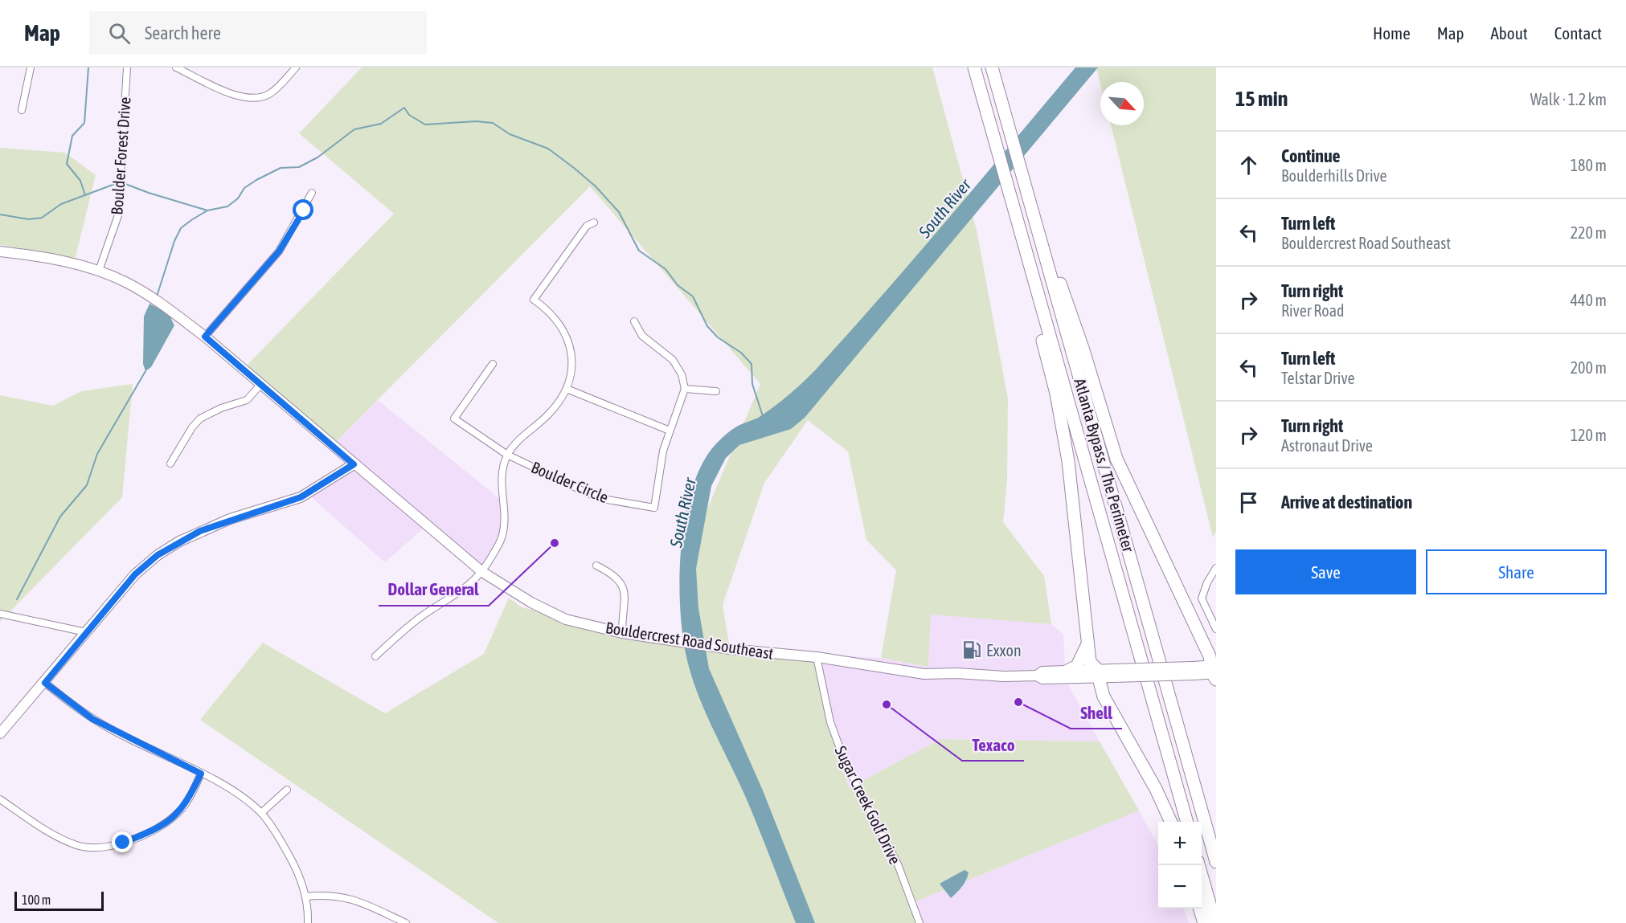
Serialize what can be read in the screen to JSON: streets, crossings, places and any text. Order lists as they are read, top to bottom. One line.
{"streets":{"highway":["Atlanta Bypass / The Perimeter"],"street":["Boulder Forest Drive","Boulder Circle","Bouldercrest Road Southeast","Sugar Creek Golf Drive"]},"crossings":[["Boulder Forest Drive","Bouldercrest Road Southeast"],["Bouldercrest Road Southeast","Sugar Creek Golf Drive"]],"water":["South River"],"places":{"other":["Dollar General","Shell","Texaco"],"fuel station":["Exxon"]},"scale_bar":"100 m","north":"bottom right","page":{"header":"Map","search":"Search here","nav":["Home","Map","About","Contact"],"heading":["15 min","Walk · 1.2 km"],"list":[["Continue","Boulderhills Drive","180 m"],["Turn left","Bouldercrest Road Southeast","220 m"],["Turn right","River Road","440 m"],["Turn left","Telstar Drive","200 m"],["Turn right","Astronaut Drive","120 m"],"Arrive at destination"],"buttons":["Save","Share"],"map_buttons":["+","−"],"scale":"100 m"}}
